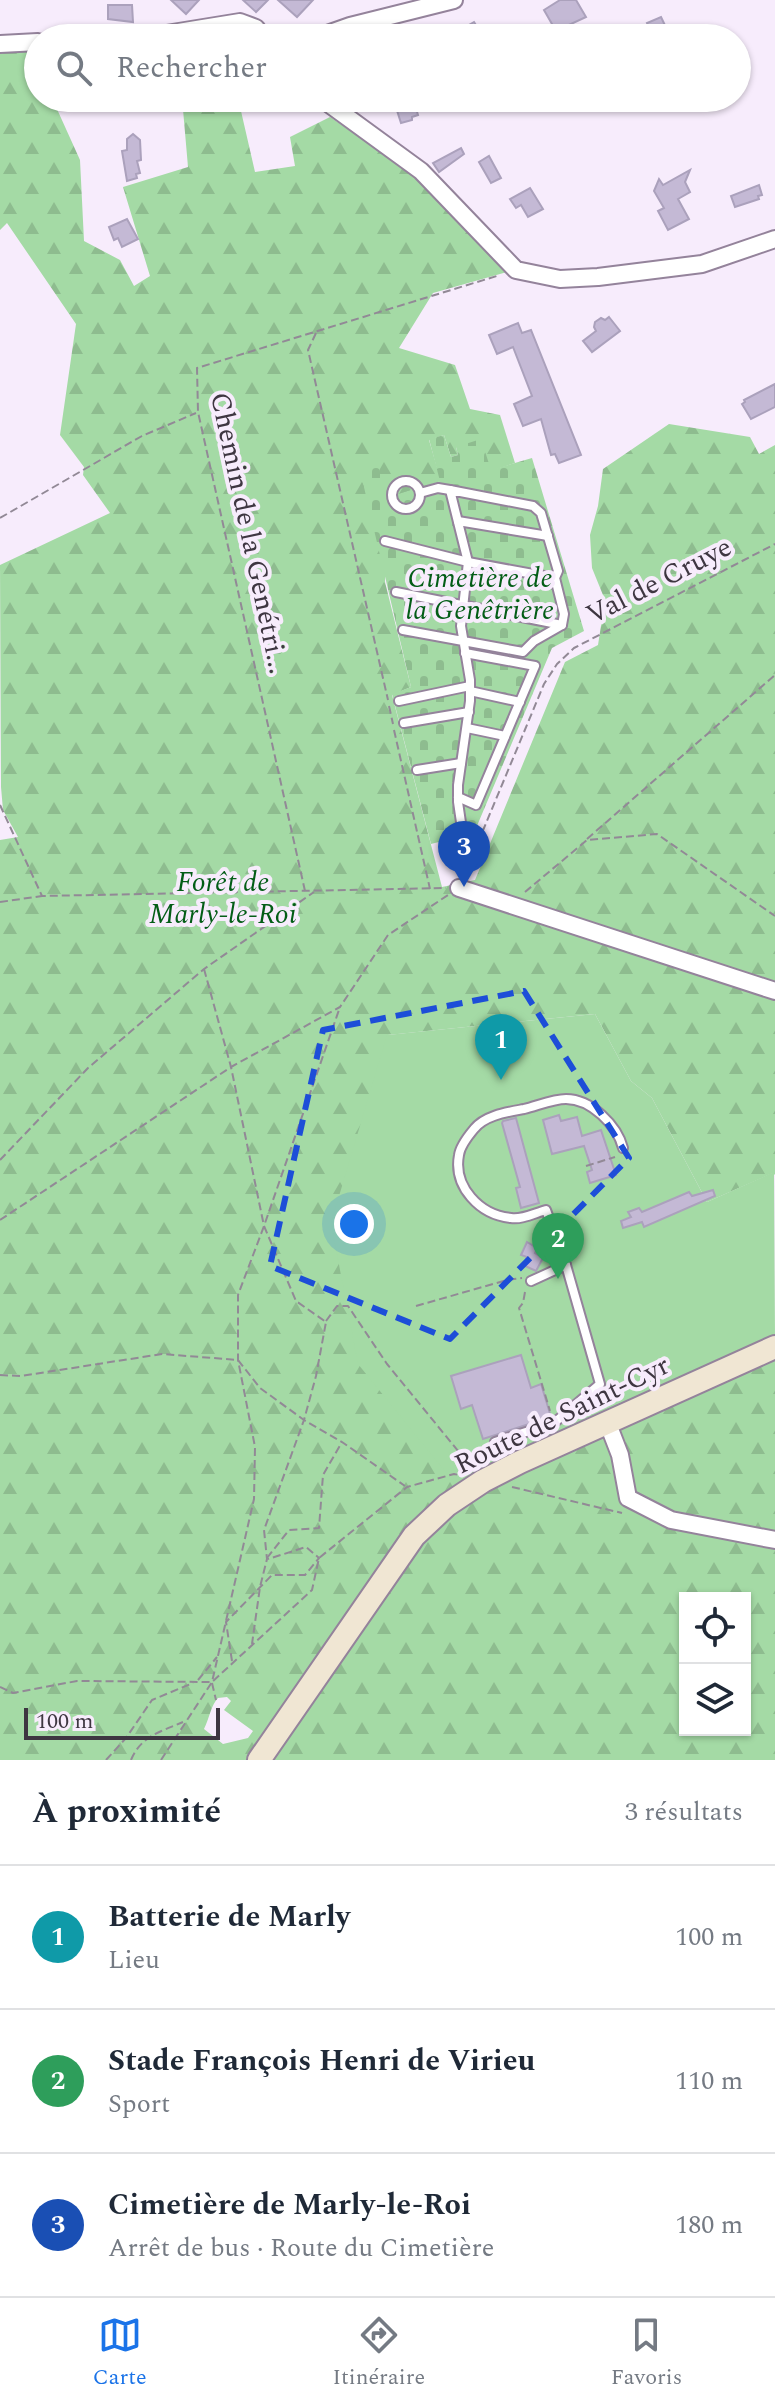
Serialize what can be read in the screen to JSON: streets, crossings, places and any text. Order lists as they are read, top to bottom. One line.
{"streets":{"main road":["Route de Saint-Cyr"],"path":["Chemin de la Genétri...","Val de Cruye"]},"parks":["Cimetière de la Genêtrière","Forêt de Marly-le-Roi"],"scale_bar":"100 m","page":{"search":"Rechercher","pins":["3","1","2"],"scale":"100 m","heading":["À proximité","3 résultats"],"list":[{"mark":"1","name":"Batterie de Marly","note":"Lieu","value":"100 m"},{"mark":"2","name":"Stade François Henri de Virieu","note":"Sport","value":"110 m"},{"mark":"3","name":"Cimetière de Marly-le-Roi","note":"Arrêt de bus · Route du Cimetière","value":"180 m"}],"nav":["Carte","Itinéraire","Favoris"]}}
